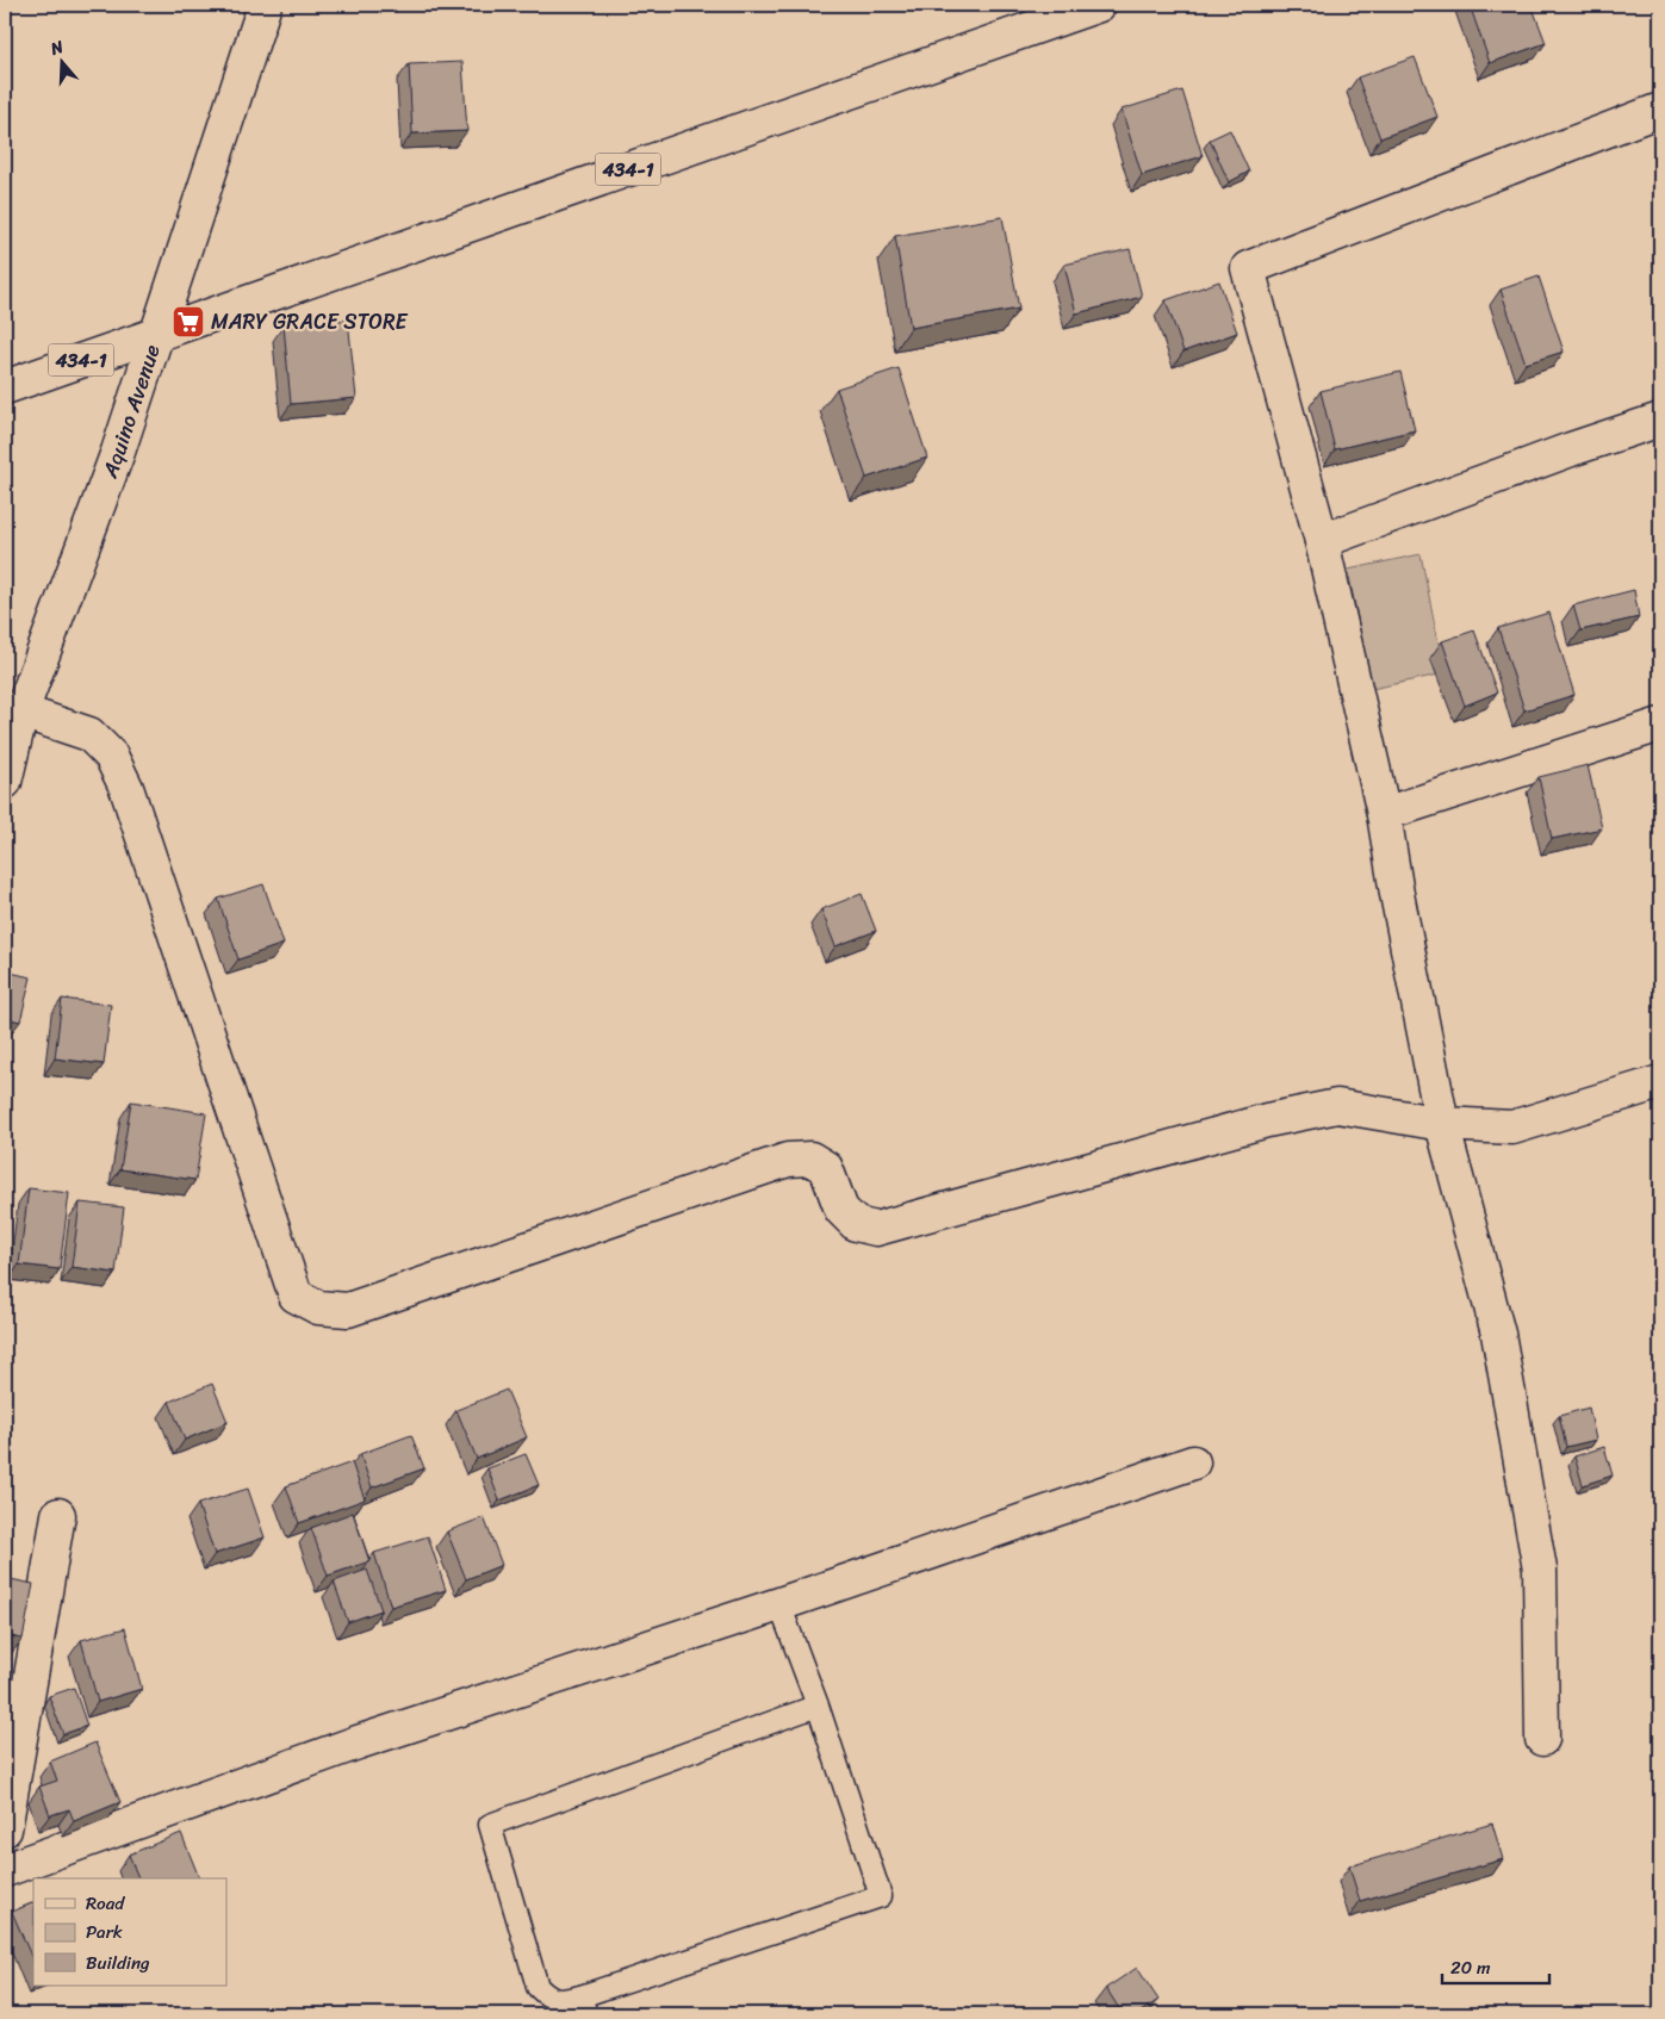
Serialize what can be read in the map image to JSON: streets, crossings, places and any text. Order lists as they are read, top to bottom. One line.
{"streets":{"street":["434-1","Aquino Avenue"]},"crossings":[["434-1","Aquino Avenue"]],"places":{"supermarket":["MARY GRACE STORE"]},"legend":["Road","Park","Building"],"scale_bar":"20 m","north":"top"}
